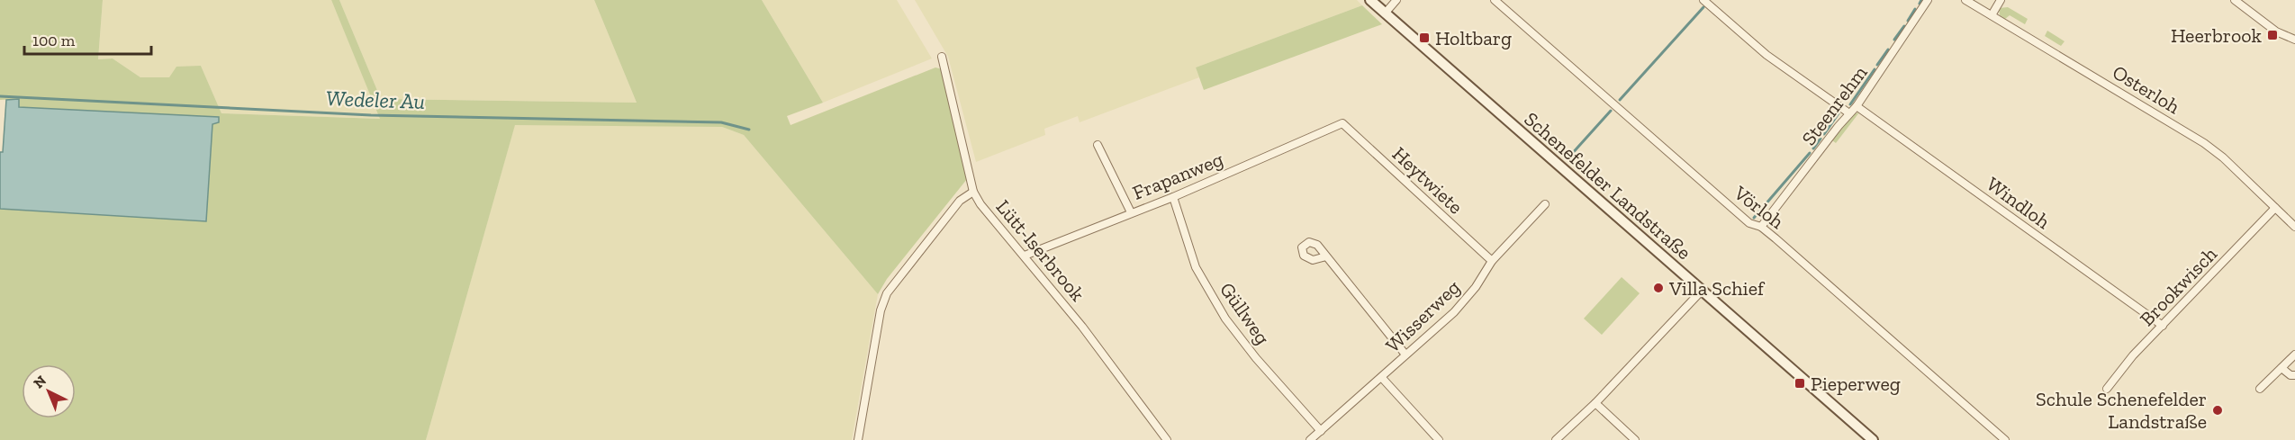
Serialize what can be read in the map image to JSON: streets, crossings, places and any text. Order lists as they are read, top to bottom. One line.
{"streets":{"main road":["Schenefelder Landstraße"],"street":["Osterloh","Steenrehm","Frapanweg","Heytwiete","Windloh","Vörloh","Lütt-Iserbrook","Brookwisch","Güllweg","Wisserweg"]},"crossings":[["Osterloh","Brookwisch"],["Steenrehm","Windloh"],["Steenrehm","Vörloh"],["Frapanweg","Heytwiete"],["Frapanweg","Lütt-Iserbrook"],["Frapanweg","Güllweg"],["Heytwiete","Wisserweg"],["Windloh","Brookwisch"],["Güllweg","Wisserweg"]],"water":["Wedeler Au"],"places":{"transit":["Heerbrook","Holtbarg","Pieperweg"],"other":["Villa Schief","Schule Schenefelder Landstraße"]},"scale_bar":"100 m","north":"top left"}
